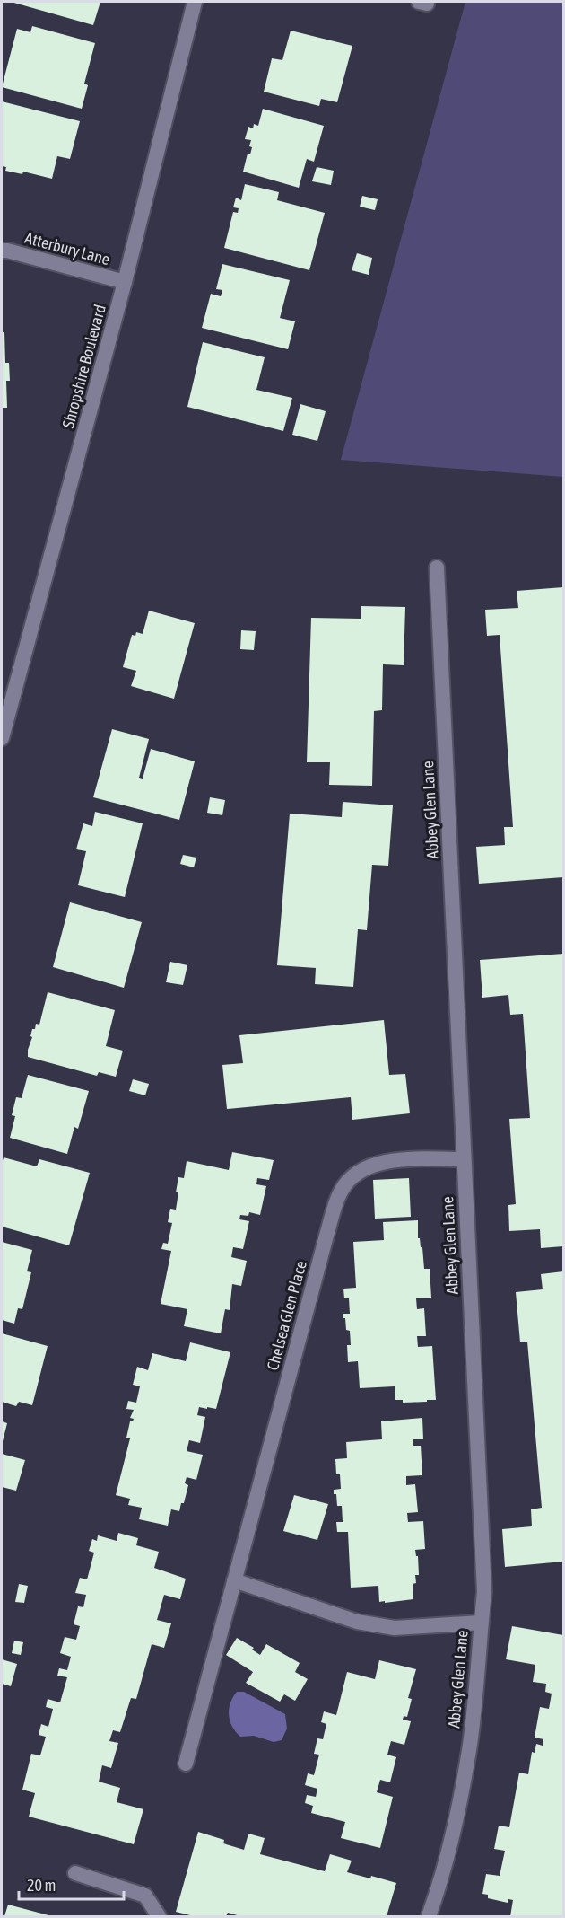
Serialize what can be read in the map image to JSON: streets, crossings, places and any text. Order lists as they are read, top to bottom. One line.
{"streets":{"street":["Atterbury Lane","Shropshire Boulevard","Abbey Glen Lane","Chelsea Glen Place"]},"crossings":[["Atterbury Lane","Shropshire Boulevard"],["Abbey Glen Lane","Chelsea Glen Place"]],"scale_bar":"20 m"}
